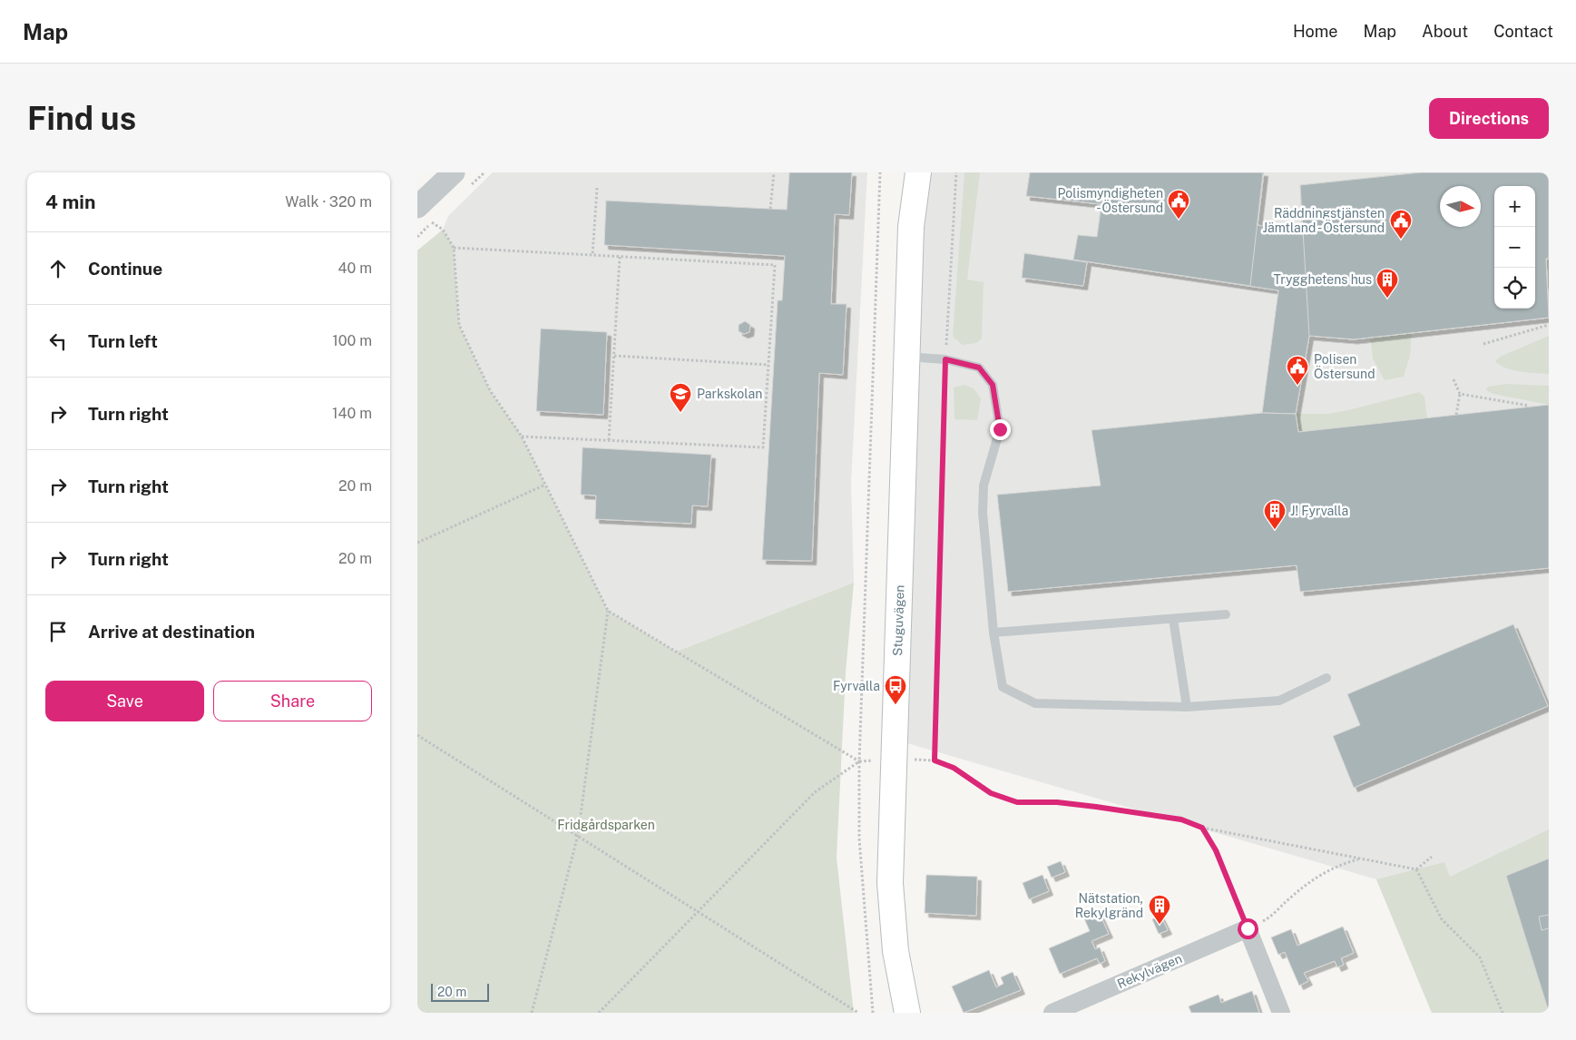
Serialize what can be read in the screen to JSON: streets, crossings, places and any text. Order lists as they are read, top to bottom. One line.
{"streets":{"main road":["Stuguvägen"],"street":["Rekylvägen"]},"parks":["Fridgårdsparken"],"places":{"public building":["Polismyndigheten - Östersund","Räddningstjänsten Jämtland - Östersund","Polisen Östersund"],"building":["Trygghetens hus","J! Fyrvalla","Nätstation, Rekylgränd"],"school or university":["Parkskolan"],"bus stop":["Fyrvalla"]},"scale_bar":"20 m","north":"right","page":{"header":"Map","nav":["Home","Map","About","Contact"],"buttons":["Directions",["Save","Share"]],"title":"Find us","heading":["4 min","Walk · 320 m"],"map_buttons":["+","−"],"list":[["Continue","40 m"],["Turn left","100 m"],["Turn right","140 m"],["Turn right","20 m"],["Turn right","20 m"],"Arrive at destination"],"scale":"20 m"}}
